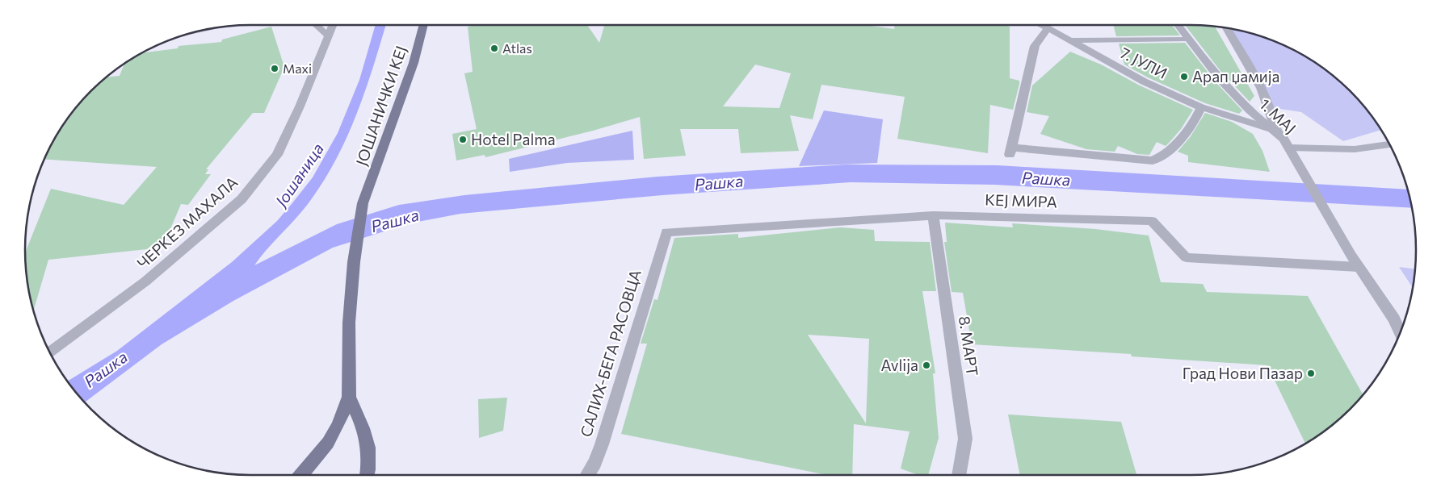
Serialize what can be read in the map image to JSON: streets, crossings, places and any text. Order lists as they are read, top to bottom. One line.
{"streets":{"main road":["ЈОШАНИЧКИ КЕЈ"],"street":["7. ЈУЛИ","1. МАЈ","КЕЈ МИРА","ЧЕРКЕЗ МАХАЛА","8. МАРТ","САЛИХ-БЕГА РАСОВЦА"]},"crossings":[["7. ЈУЛИ","1. МАЈ"],["1. МАЈ","КЕЈ МИРА"],["КЕЈ МИРА","8. МАРТ"],["КЕЈ МИРА","САЛИХ-БЕГА РАСОВЦА"]],"water":["Јошаница","Рашка"],"places":["Atlas","Maxi","Арап џамија","Hotel Palma","Avlija","Град Нови Пазар"]}
